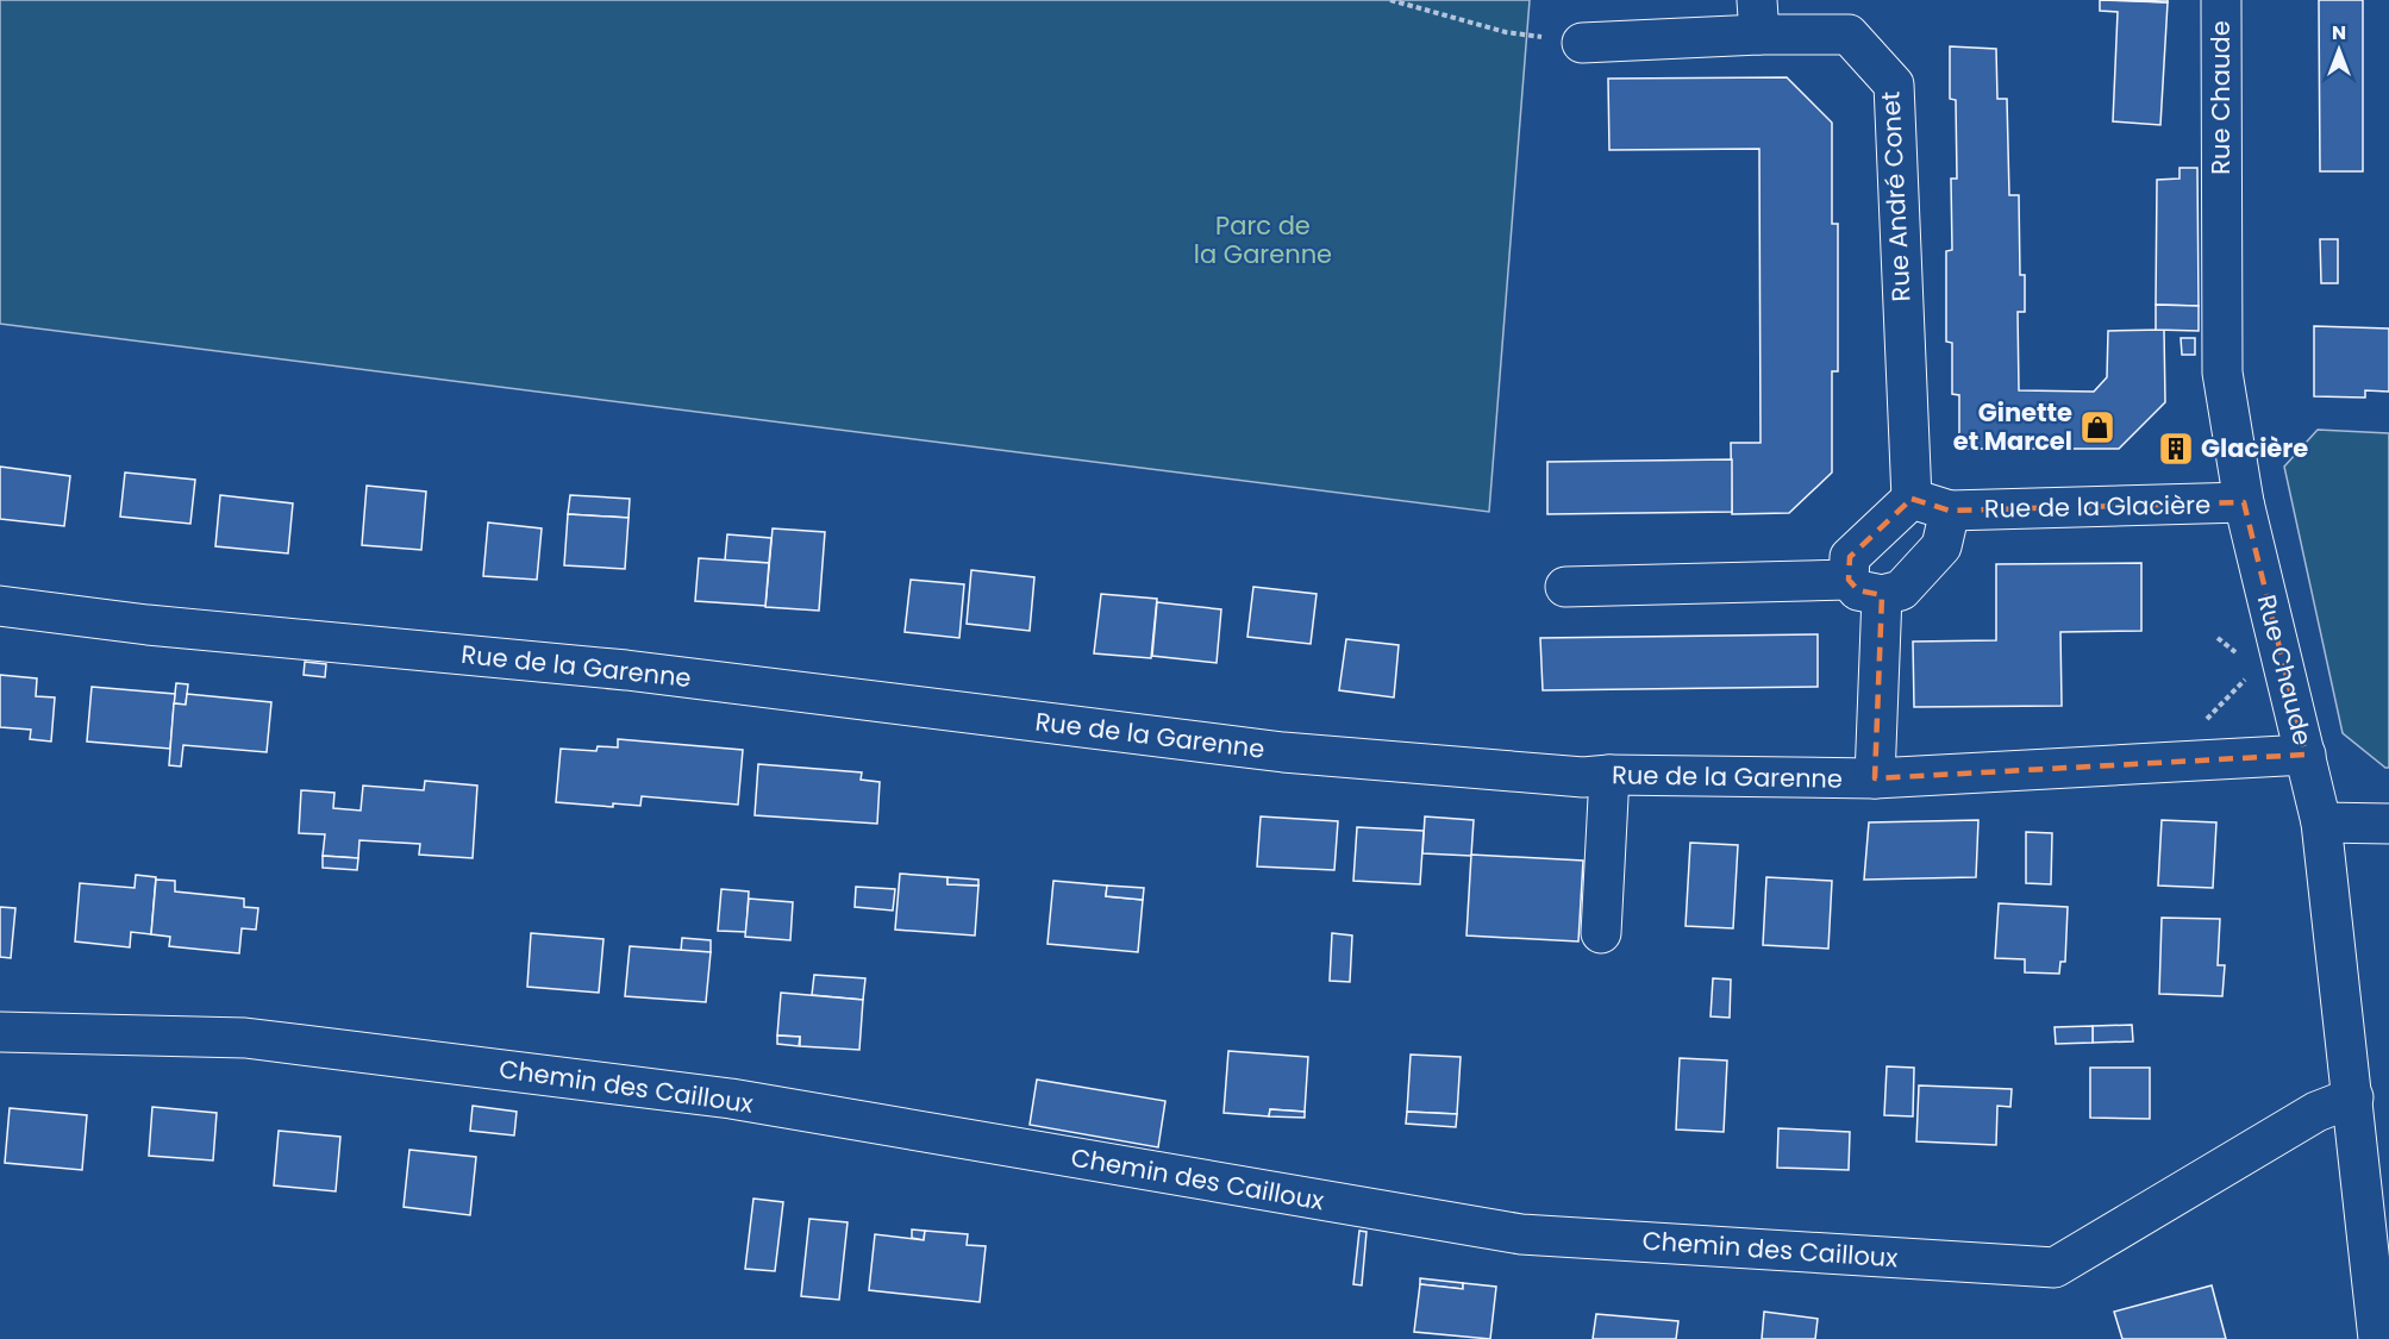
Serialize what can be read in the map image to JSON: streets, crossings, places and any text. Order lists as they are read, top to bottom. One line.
{"streets":{"street":["Rue Chaude","Rue André Conet","Rue de la Glacière","Rue de la Garenne","Chemin des Cailloux"]},"crossings":[["Rue Chaude","Rue de la Glacière"],["Rue Chaude","Rue de la Garenne"],["Rue Chaude","Chemin des Cailloux"],["Rue André Conet","Rue de la Glacière"]],"parks":["Parc de la Garenne"],"places":{"shop":["Ginette et Marcel"],"building":["Glacière"]},"north":"top"}
